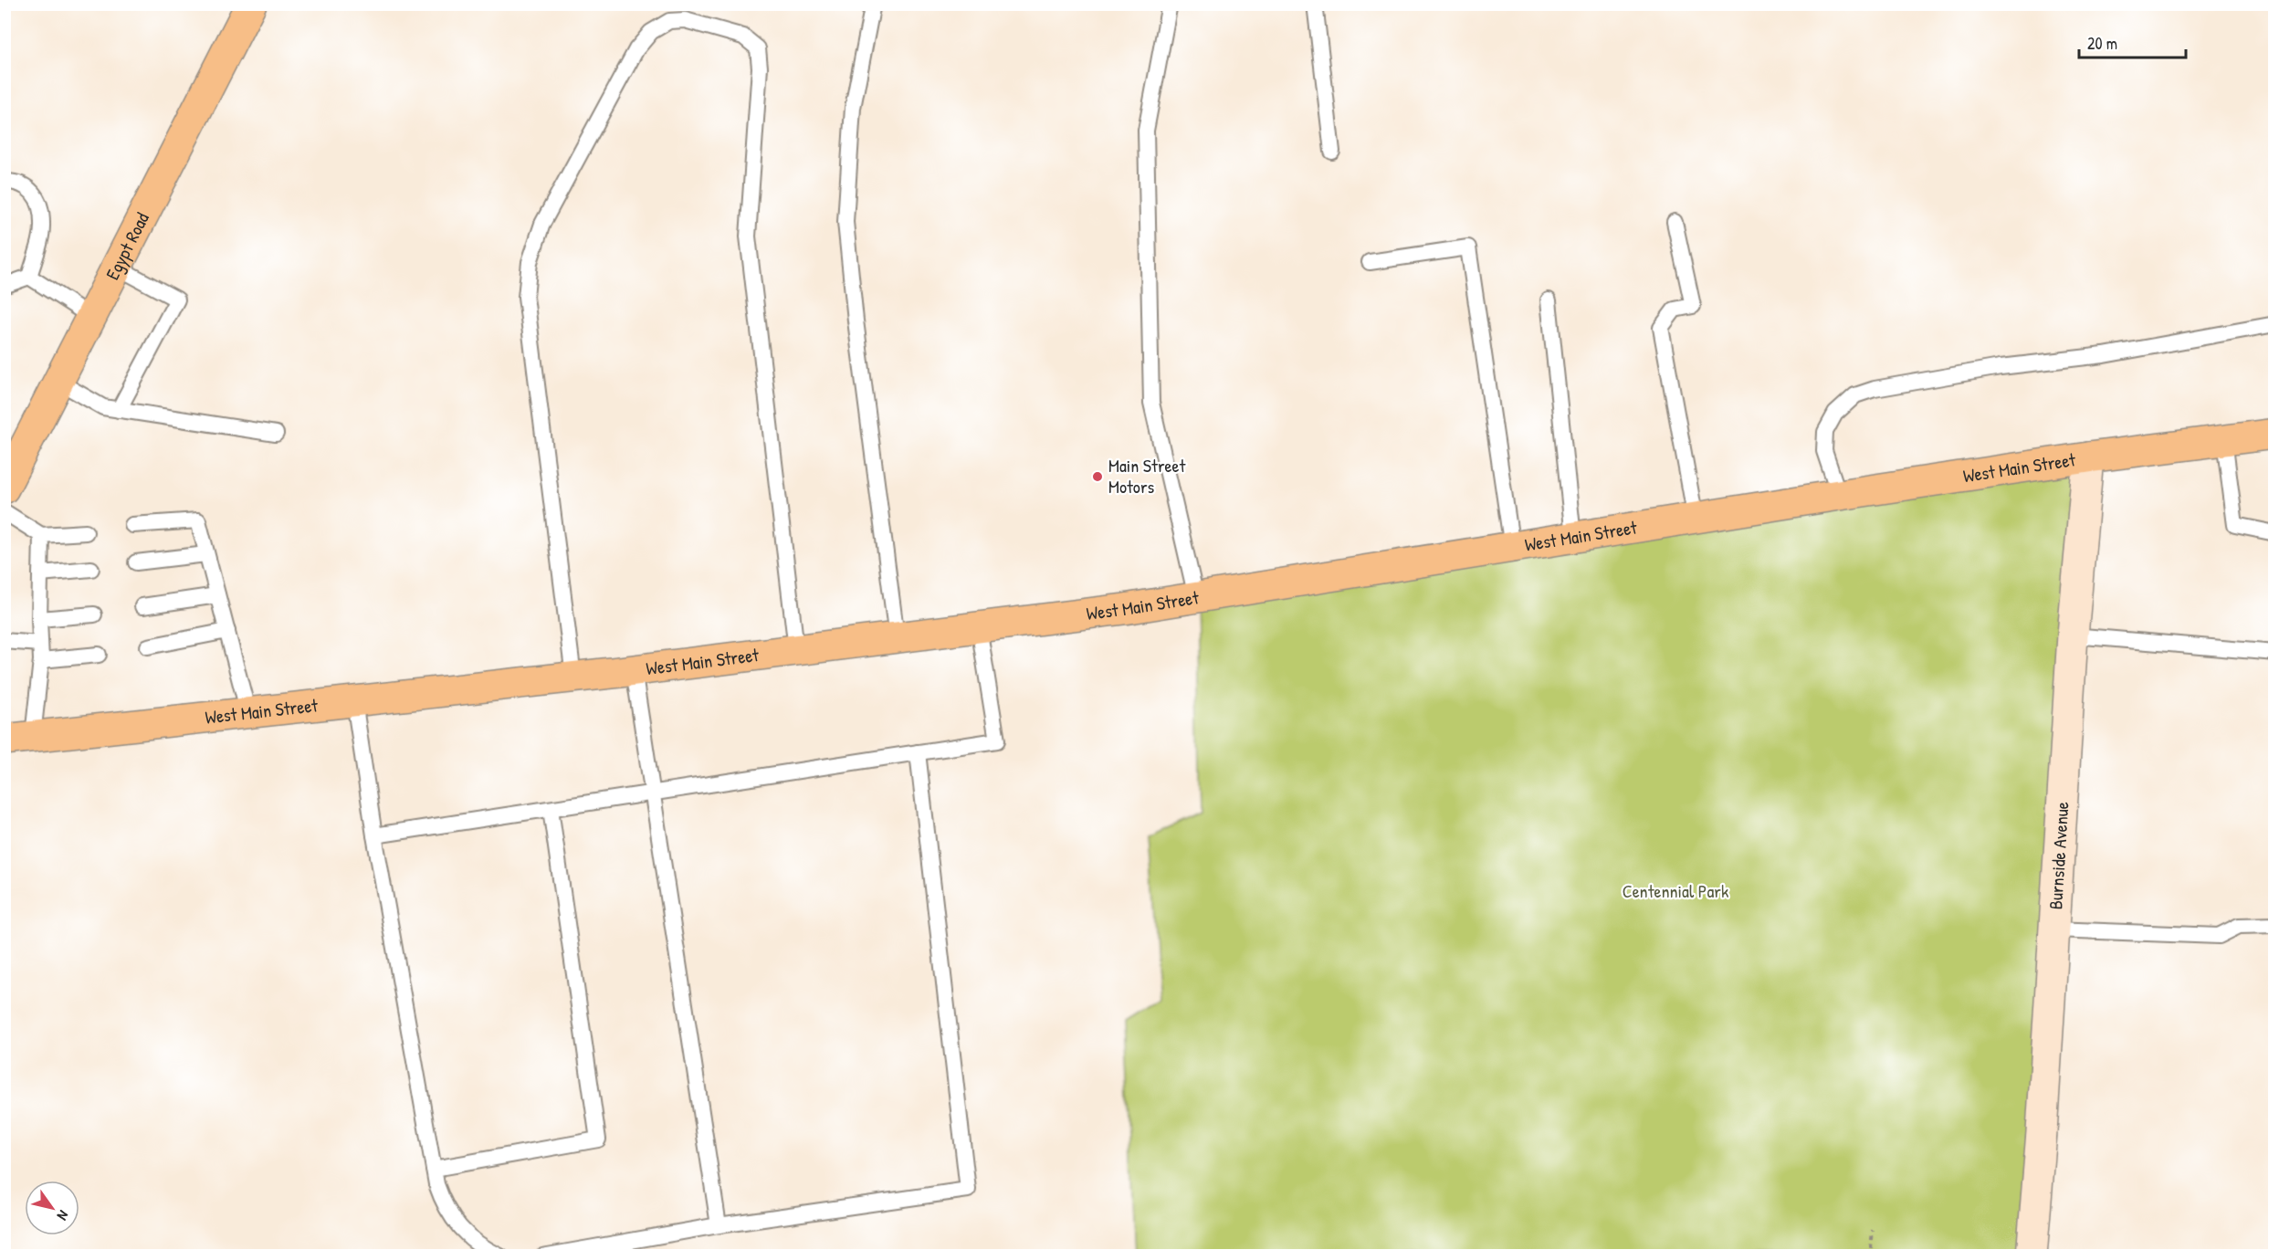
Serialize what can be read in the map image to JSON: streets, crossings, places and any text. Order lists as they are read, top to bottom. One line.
{"streets":{"main road":["Egypt Road","West Main Street"],"street":["Burnside Avenue"]},"crossings":[["West Main Street","Burnside Avenue"]],"parks":["Centennial Park"],"places":["Main Street Motors"],"scale_bar":"20 m","north":"bottom right"}
